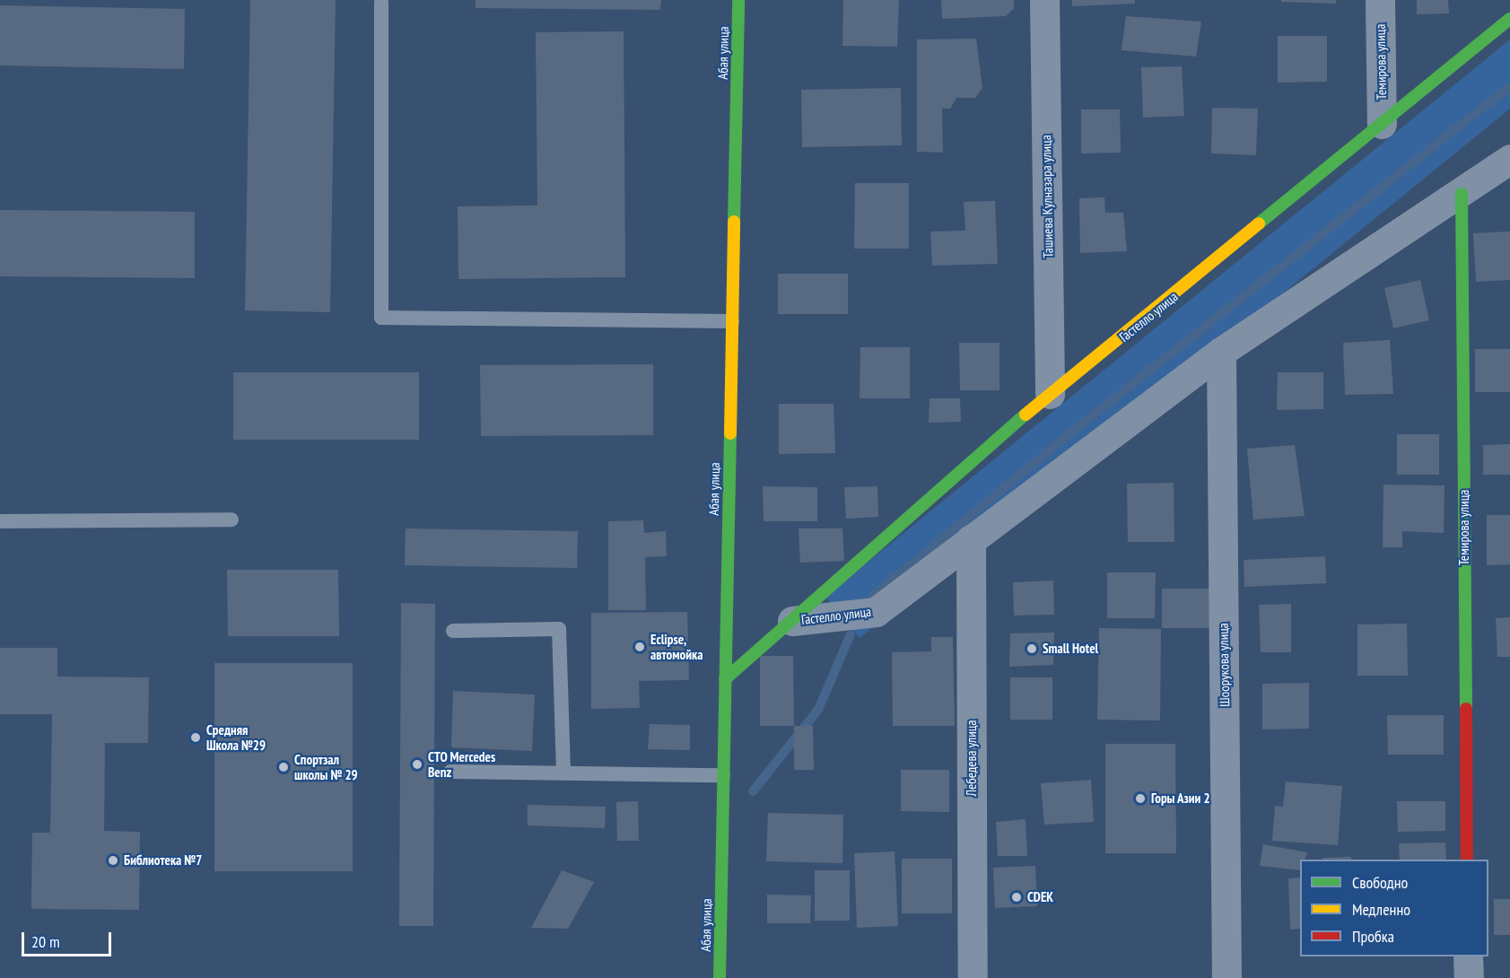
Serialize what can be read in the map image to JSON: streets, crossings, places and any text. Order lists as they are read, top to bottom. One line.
{"streets":{"street":["Абая улица","Темирова улица","Ташиева Кулназара улица","Гастелло улица","Шоорукова улица","Лебедева улица"]},"crossings":[["Абая улица","Гастелло улица"],["Темирова улица","Гастелло улица"],["Ташиева Кулназара улица","Гастелло улица"],["Гастелло улица","Шоорукова улица"],["Гастелло улица","Лебедева улица"]],"places":["Eclipse, автомойка","Small Hotel","Средняя Школа №29","СТО Mercedes Benz","Спортзал школы № 29","Горы Азии 2","Библиотека №7","CDEK"],"legend":["Свободно","Медленно","Пробка"],"scale_bar":"20 m"}
